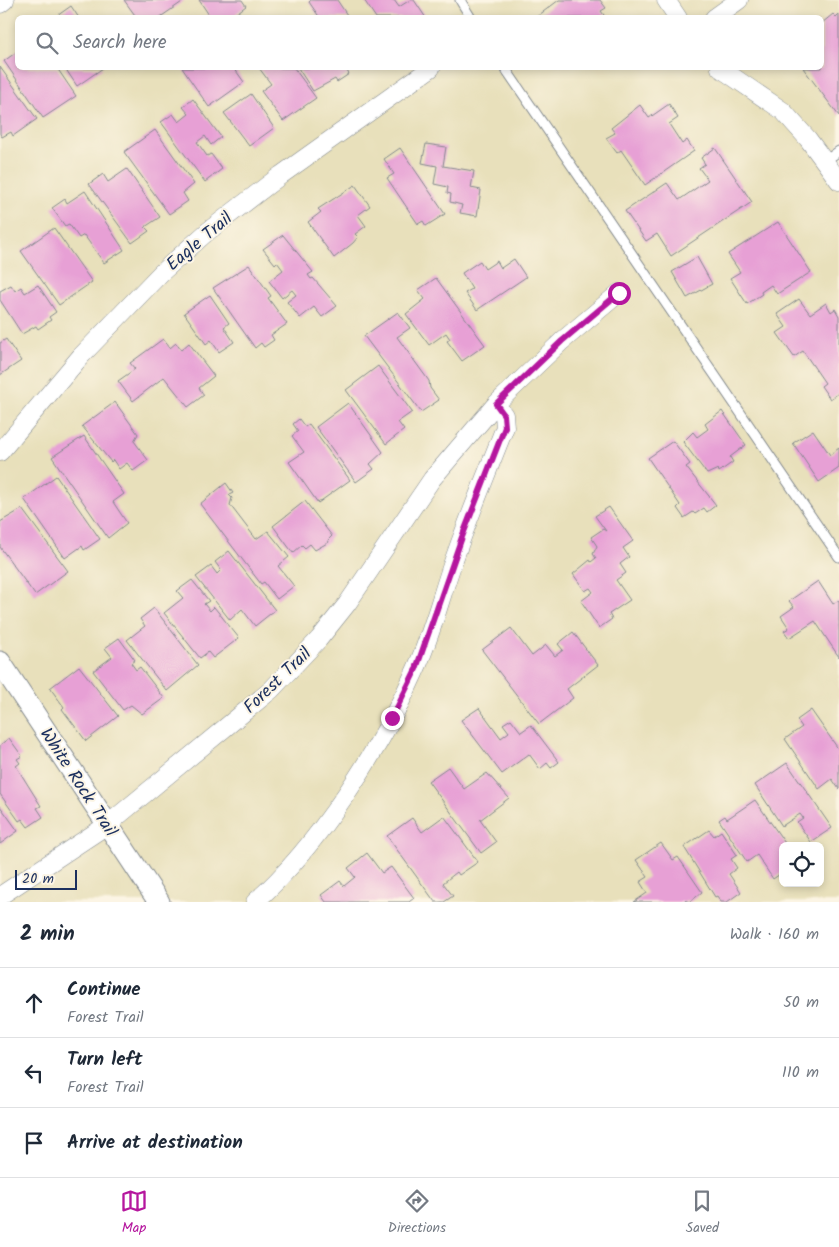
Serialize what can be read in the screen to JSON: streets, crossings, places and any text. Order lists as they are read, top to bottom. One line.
{"streets":{"street":["Eagle Trail","Forest Trail","White Rock Trail"]},"crossings":[["Forest Trail","White Rock Trail"]],"scale_bar":"20 m","page":{"search":"Search here","scale":"20 m","heading":["2 min","Walk · 160 m"],"list":[["Continue","Forest Trail","50 m"],["Turn left","Forest Trail","110 m"],"Arrive at destination"],"nav":["Map","Directions","Saved"]}}
